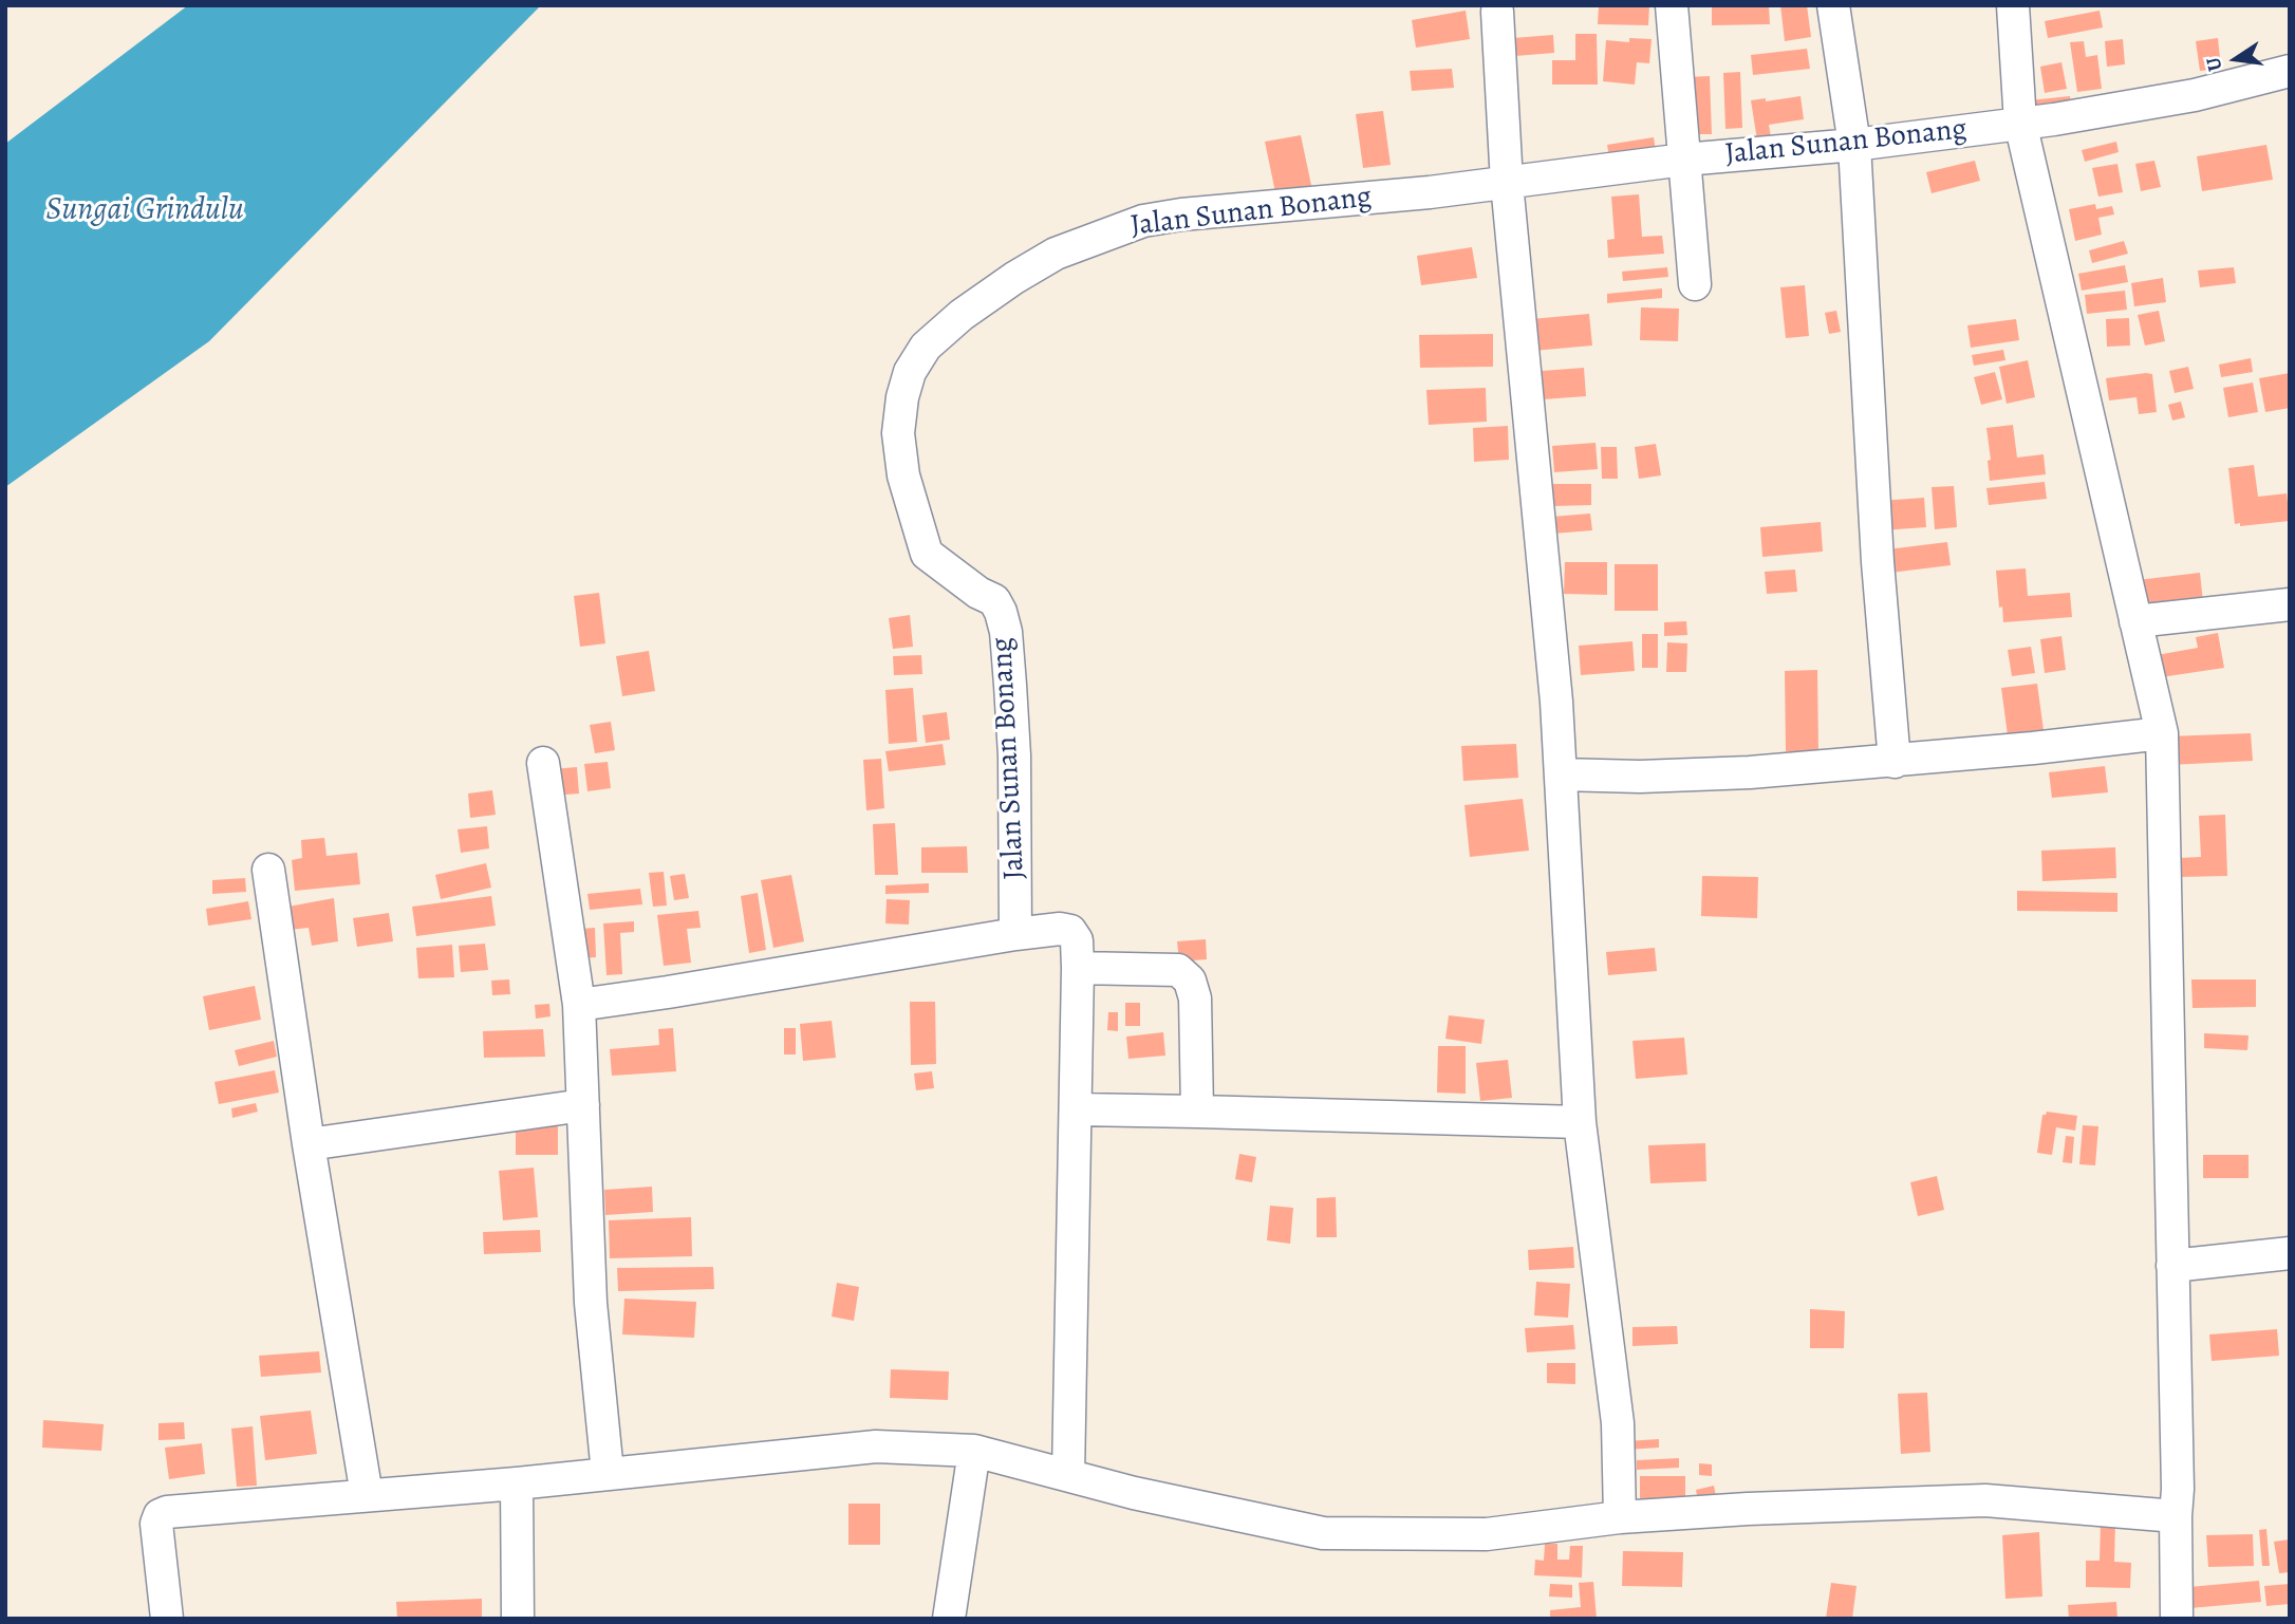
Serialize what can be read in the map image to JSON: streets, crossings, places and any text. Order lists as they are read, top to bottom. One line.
{"streets":{"street":["Jalan Sunan Bonang"]},"water":["Sungai Grindulu"],"north":"left"}
